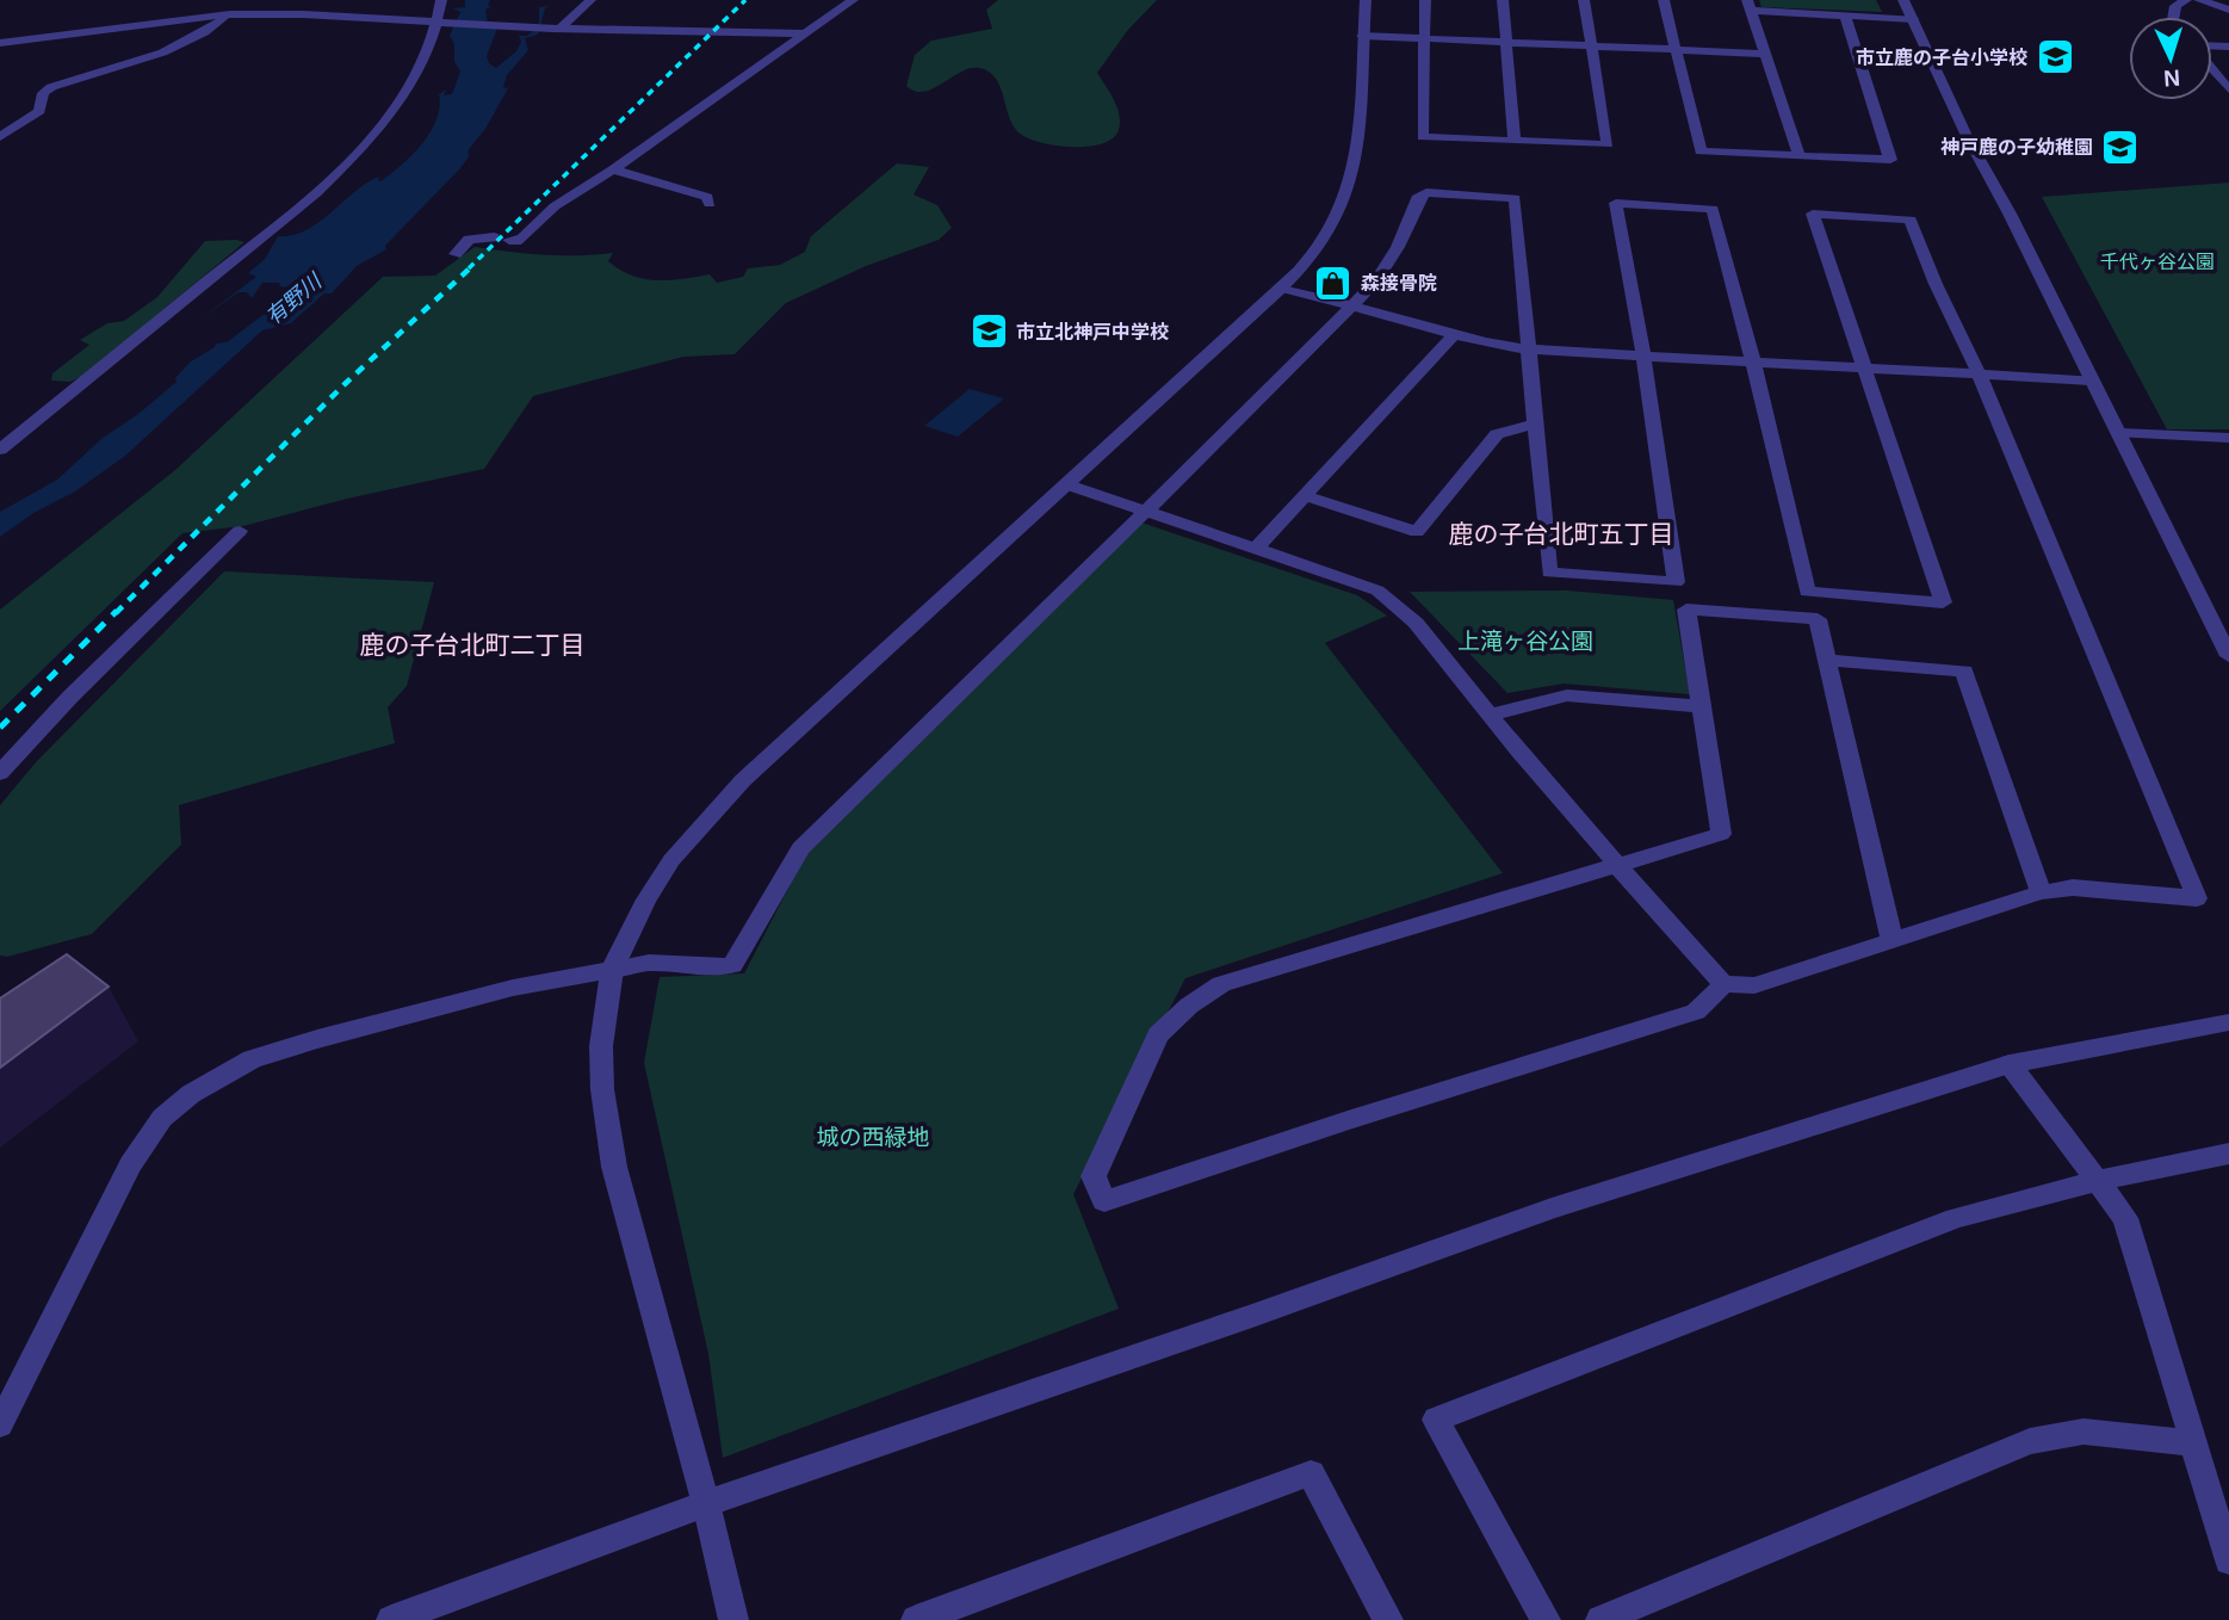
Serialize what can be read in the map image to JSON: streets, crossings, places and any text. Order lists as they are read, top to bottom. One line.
{"districts":["鹿の子台北町五丁目","鹿の子台北町二丁目"],"water":["有野川"],"parks":["千代ヶ谷公園","上滝ヶ谷公園","城の西緑地"],"places":{"school or university":["市立鹿の子台小学校","神戸鹿の子幼稚園","市立北神戸中学校"],"shop":["森接骨院"]},"north":"bottom"}
